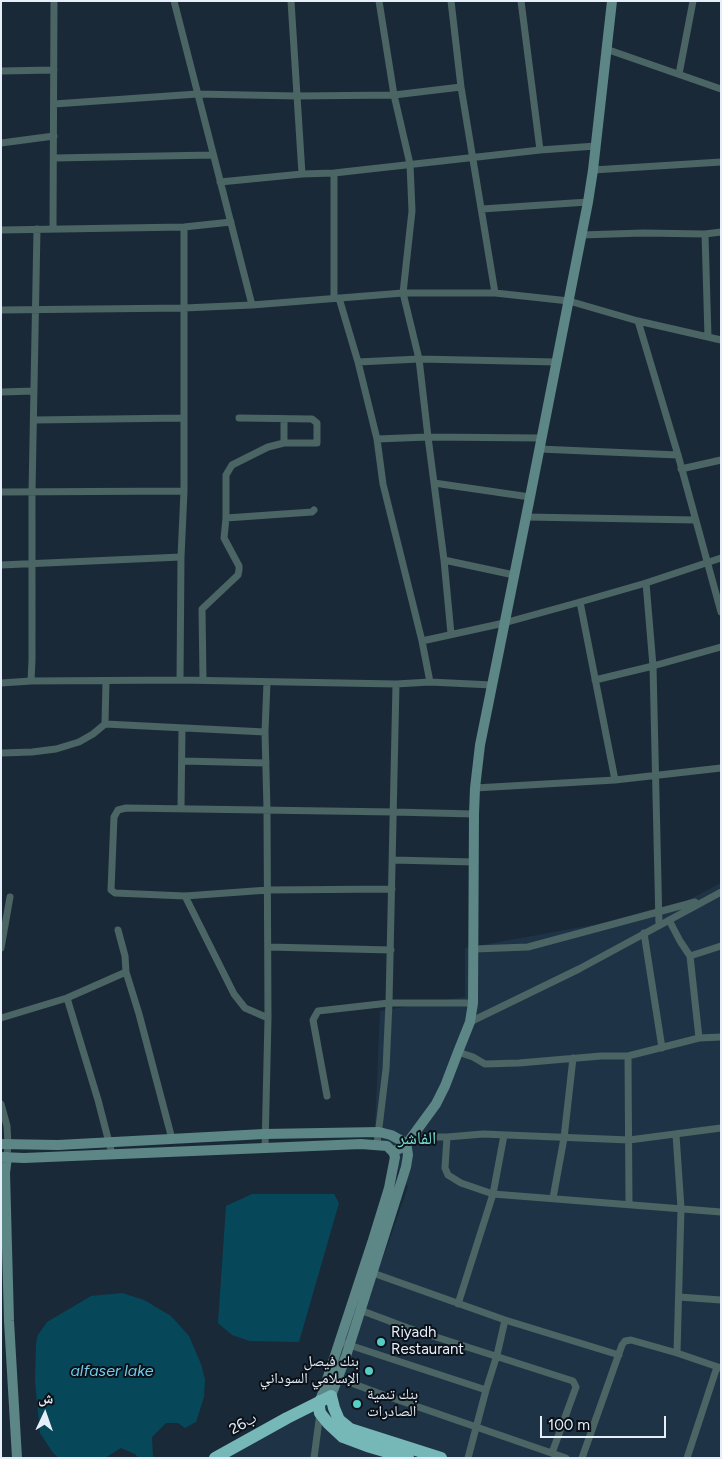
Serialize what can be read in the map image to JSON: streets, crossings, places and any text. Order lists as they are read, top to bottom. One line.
{"streets":{"highway":["26ب"]},"districts":["الفاشر"],"water":["alfaser lake"],"places":["Riyadh Restaurant","بنك فيصل الإسلامي السوداني","بنك تنمية الصادرات"],"scale_bar":"100 m","north":"top"}
